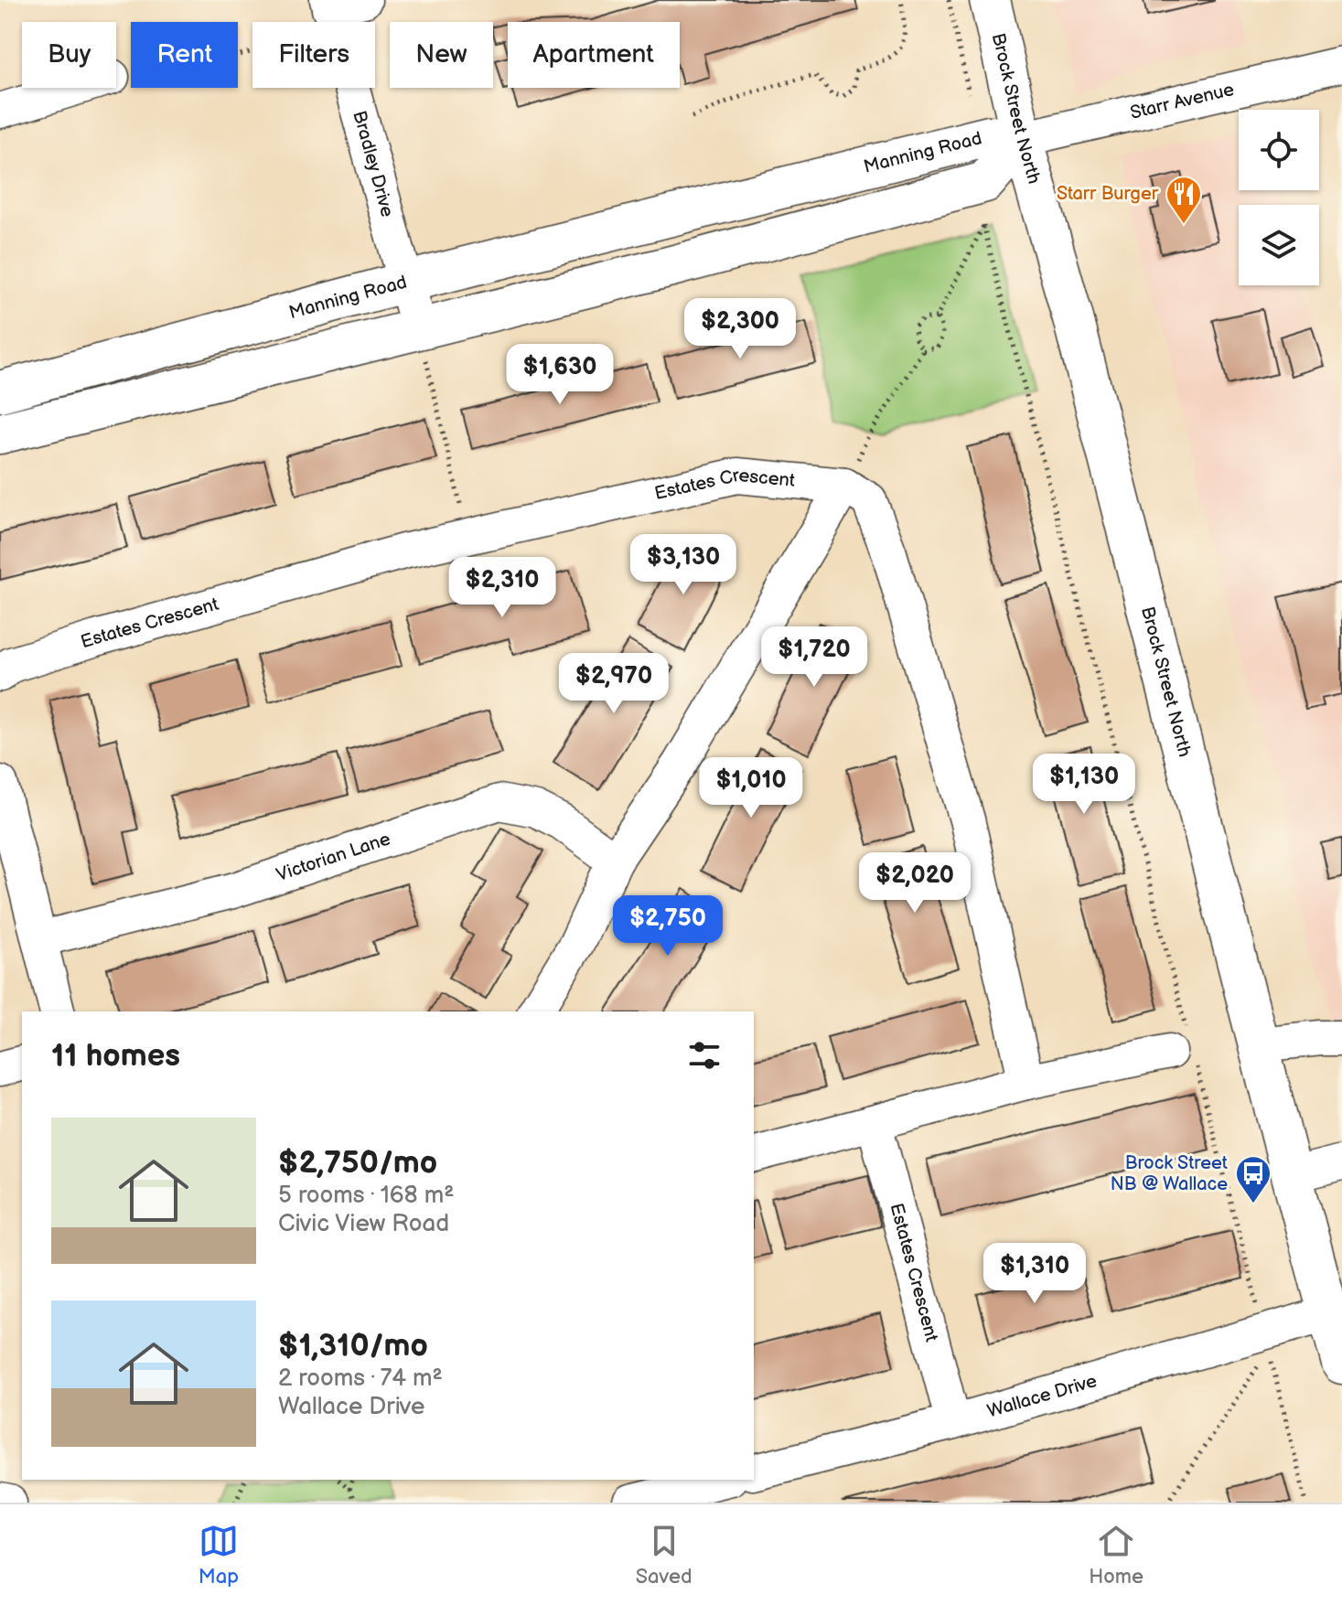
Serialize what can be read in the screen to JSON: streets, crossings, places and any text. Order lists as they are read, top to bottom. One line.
{"streets":{"main road":["Brock Street North","Manning Road"],"street":["Starr Avenue","Bradley Drive","Estates Crescent","Victorian Lane","Wallace Drive"]},"crossings":[["Starr Avenue","Brock Street North"],["Starr Avenue","Manning Road"],["Brock Street North","Manning Road"],["Brock Street North","Wallace Drive"],["Manning Road","Bradley Drive"],["Estates Crescent","Wallace Drive"]],"places":{"restaurant":["Starr Burger"],"bus stop":["Brock Street NB @ Wallace"]},"page":{"chip":["Buy","Rent","Filters","New","Apartment"],"price":["$2,300","$1,630","$3,130","$2,310","$1,720","$2,970","$1,130","$1,010","$2,020","$2,750","$1,310"],"heading":"11 homes","list":[{"name":"$2,750/mo","note":"5 rooms · 168 m² · Civic View Road"},{"name":"$1,310/mo","note":"2 rooms · 74 m² · Wallace Drive"}],"tabs":["Map","Saved","Home"]}}
